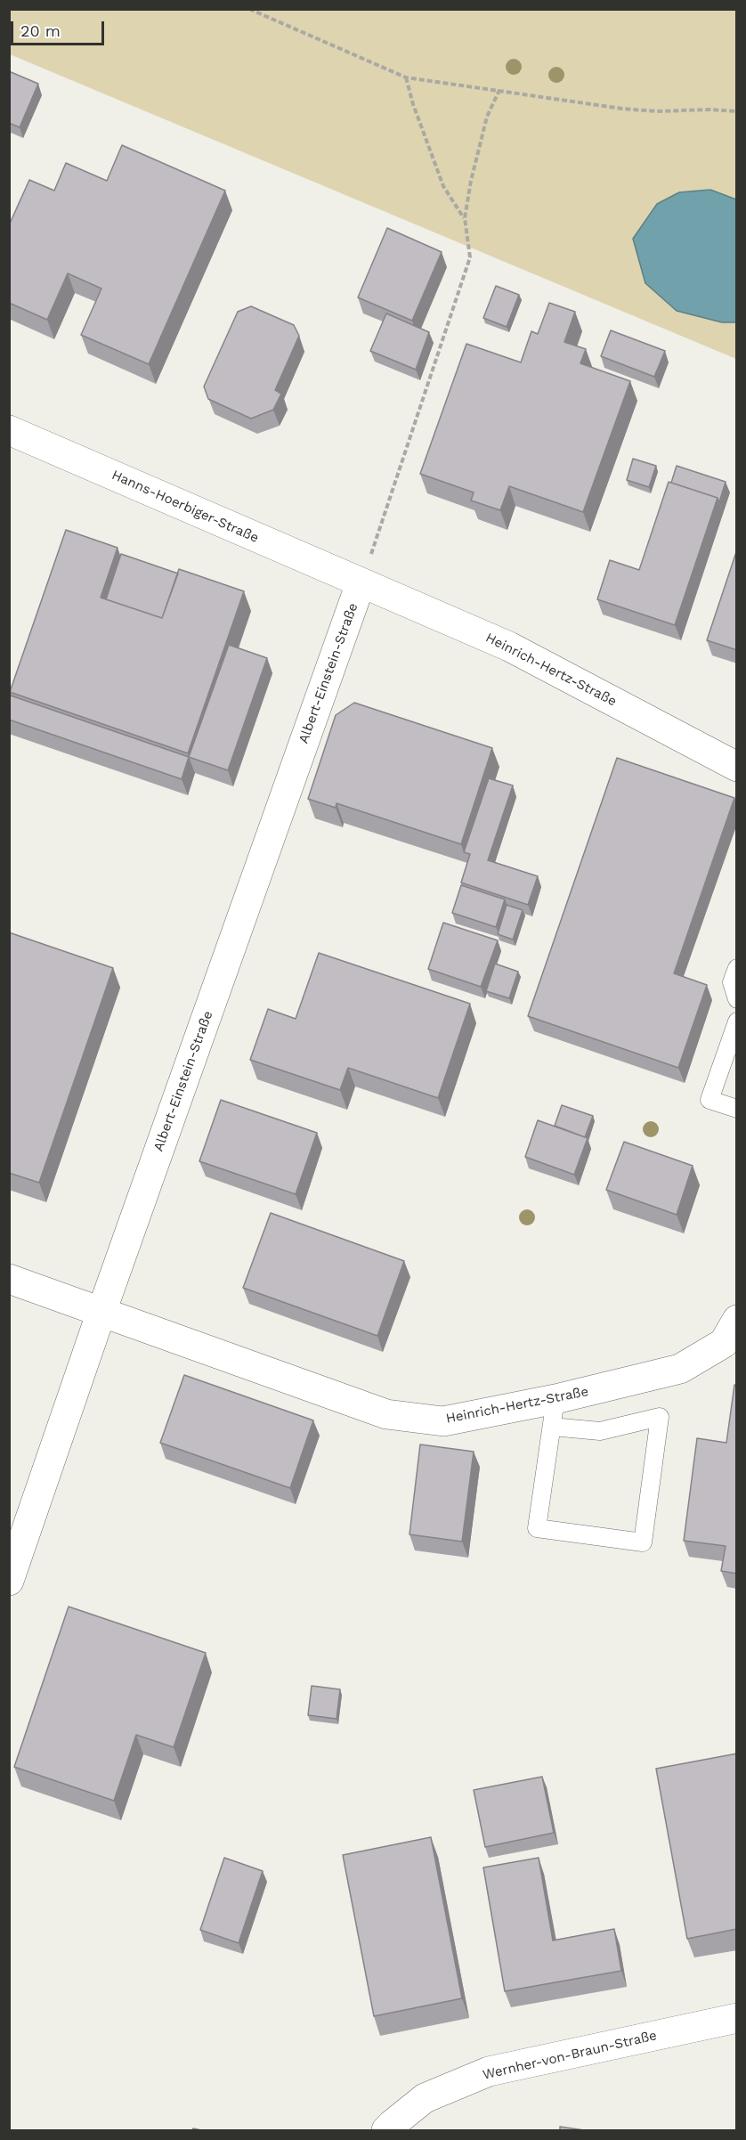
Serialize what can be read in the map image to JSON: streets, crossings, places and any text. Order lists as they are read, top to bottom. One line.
{"streets":{"street":["Hanns-Hoerbiger-Straße","Heinrich-Hertz-Straße","Albert-Einstein-Straße","Wernher-von-Braun-Straße"]},"crossings":[["Hanns-Hoerbiger-Straße","Heinrich-Hertz-Straße"],["Hanns-Hoerbiger-Straße","Albert-Einstein-Straße"],["Heinrich-Hertz-Straße","Albert-Einstein-Straße"]],"scale_bar":"20 m"}
